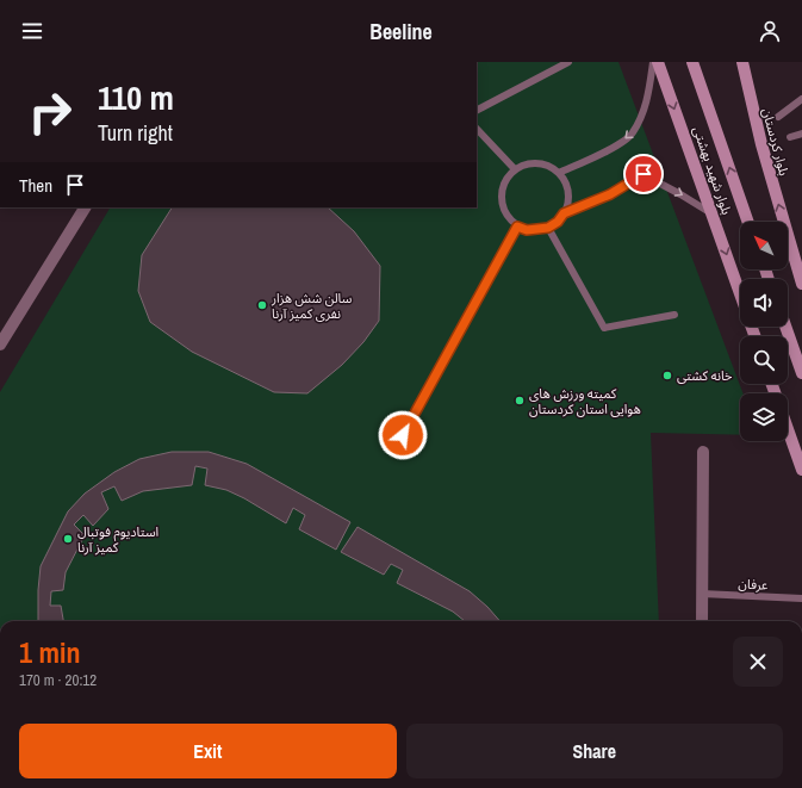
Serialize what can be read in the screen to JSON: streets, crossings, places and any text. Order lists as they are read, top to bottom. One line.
{"streets":{"main road":["بلوار کردستان","بلوار شهید بهشتی"],"lane":["عرفان"]},"one_way":["بلوار کردستان"],"places":["سالن شش هزار نفری کمیز آرنا","خانه کشتی","کمیته ورزش های هوایی استان کردستان","استادیوم فوتبال کمیز آرنا"],"north":"top left","page":{"header":"Beeline","turn":["110 m","Turn right"],"then":"Then","heading":["1 min","170 m · 20:12"],"buttons":["Exit","Share"]}}
